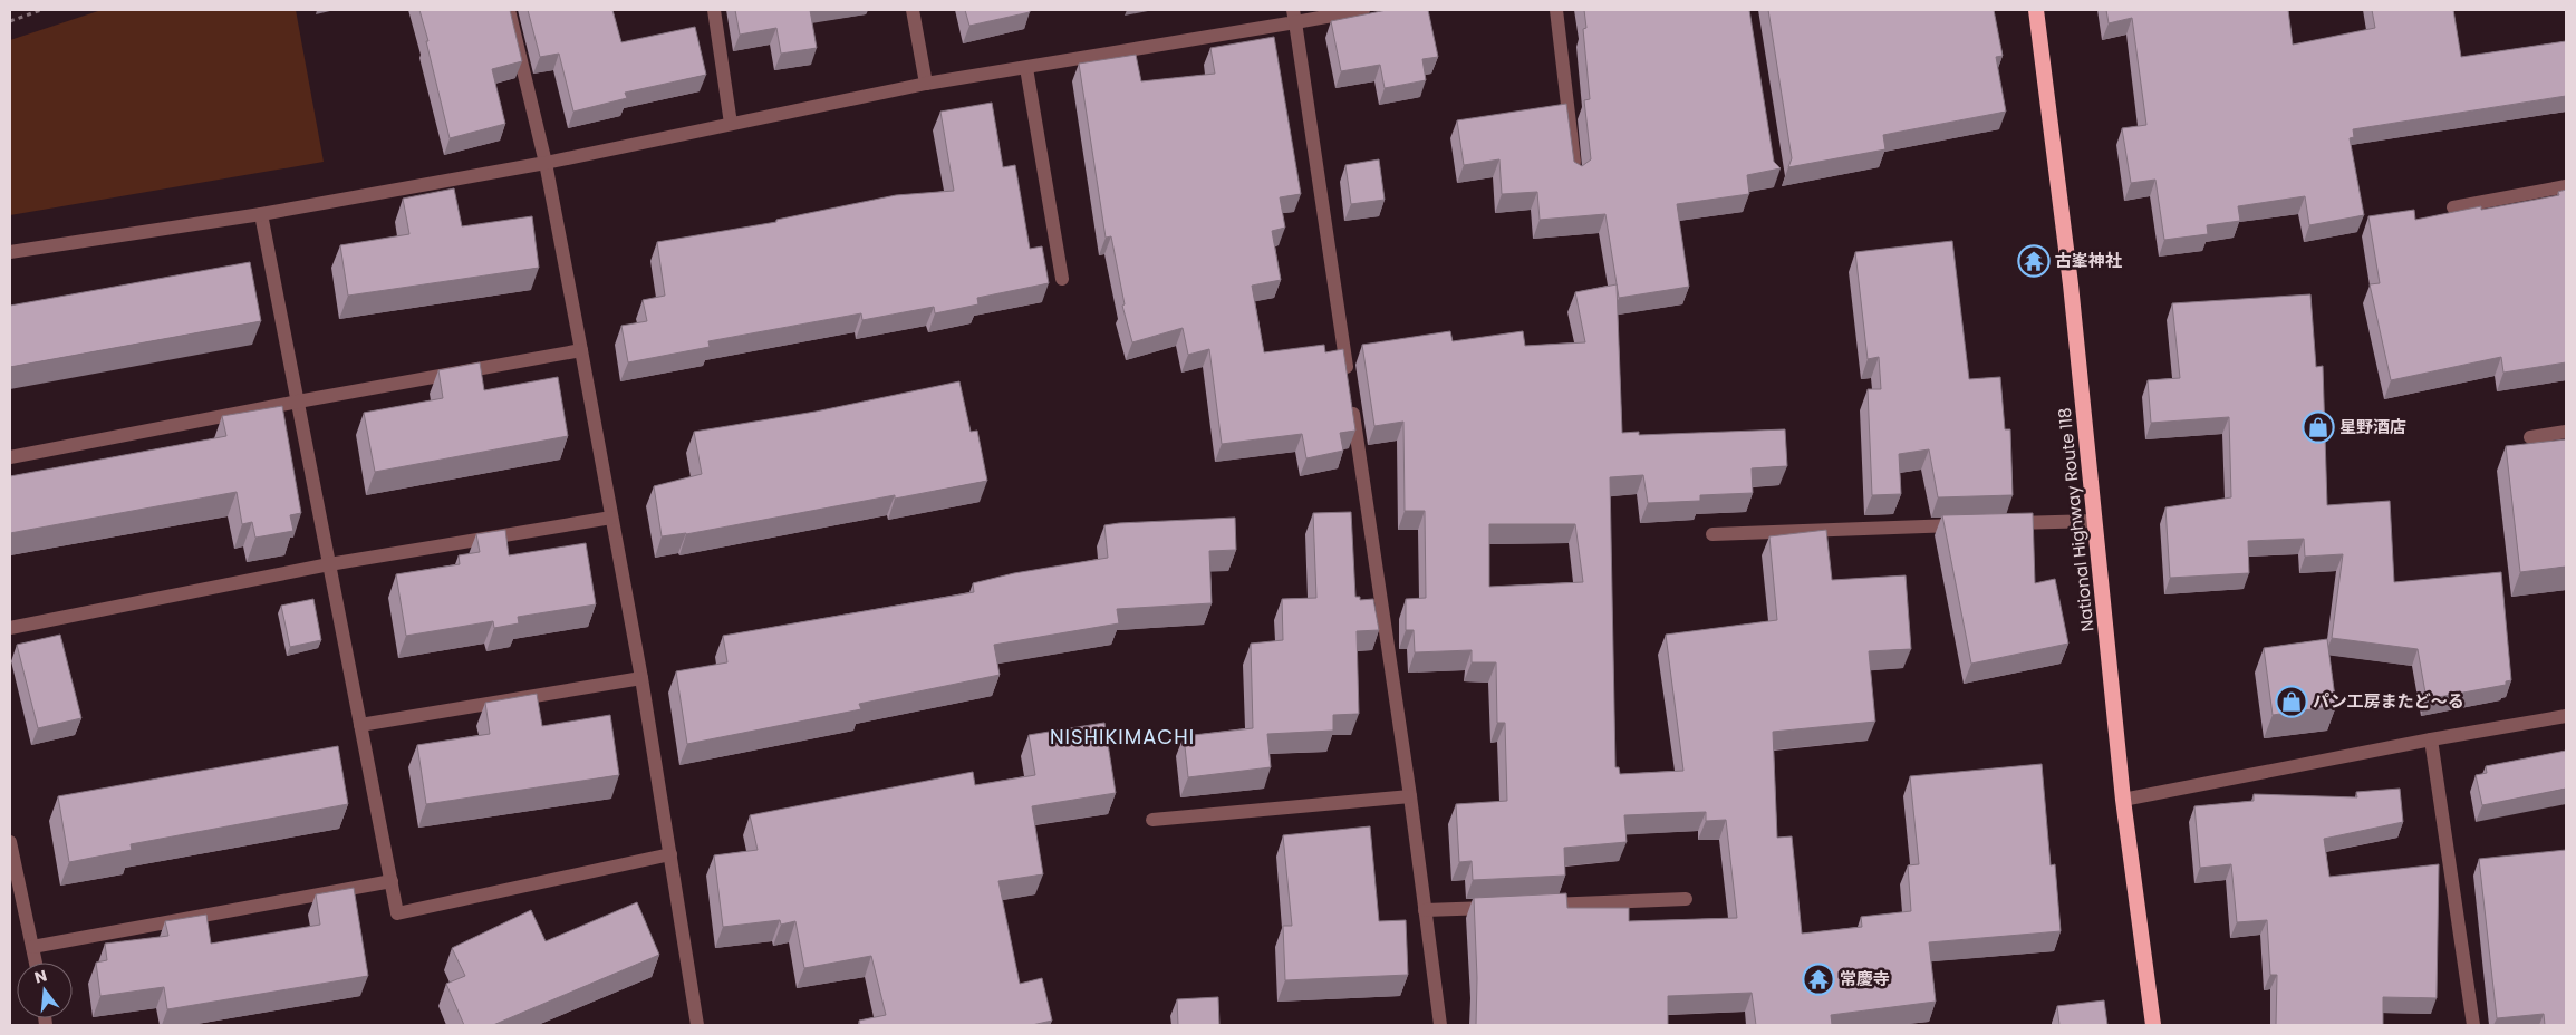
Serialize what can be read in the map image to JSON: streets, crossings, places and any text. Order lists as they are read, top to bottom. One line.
{"streets":{"highway":["National Highway Route 118"]},"districts":["NISHIKIMACHI"],"places":{"temple":["古峯神社","常慶寺"],"shop":["星野酒店","パン工房またど～る"]},"north":"top"}
